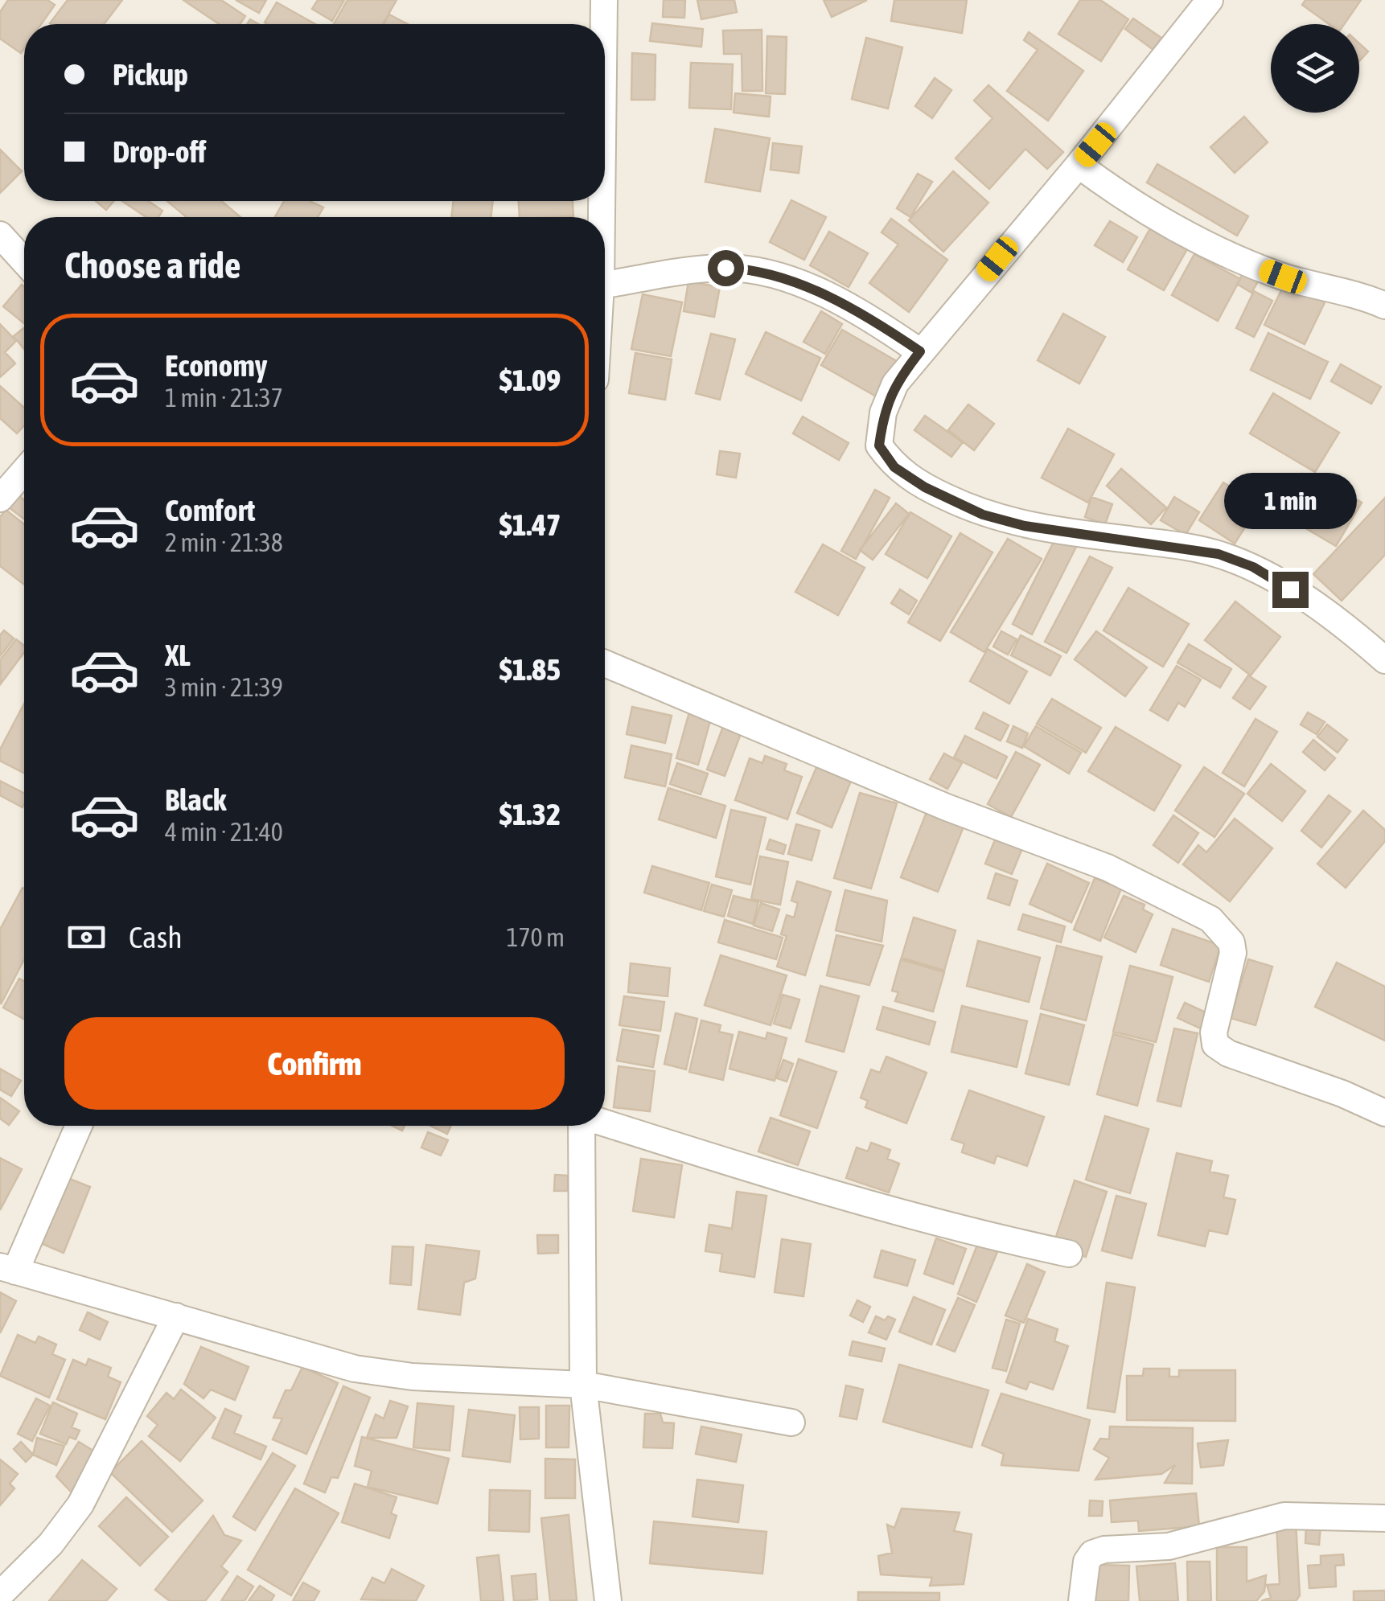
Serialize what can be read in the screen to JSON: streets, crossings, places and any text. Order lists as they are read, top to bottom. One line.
{"page":{"banner":["Pickup","Drop-off"],"heading":"Choose a ride","list":[{"name":"Economy","note":"1 min · 21:37","value":"$1.09"},{"name":"Comfort","note":"2 min · 21:38","value":"$1.47"},{"name":"XL","note":"3 min · 21:39","value":"$1.85"},{"name":"Black","note":"4 min · 21:40","value":"$1.32"}],"bubble":"1 min","pay":["Cash","170 m"],"buttons":"Confirm"}}
